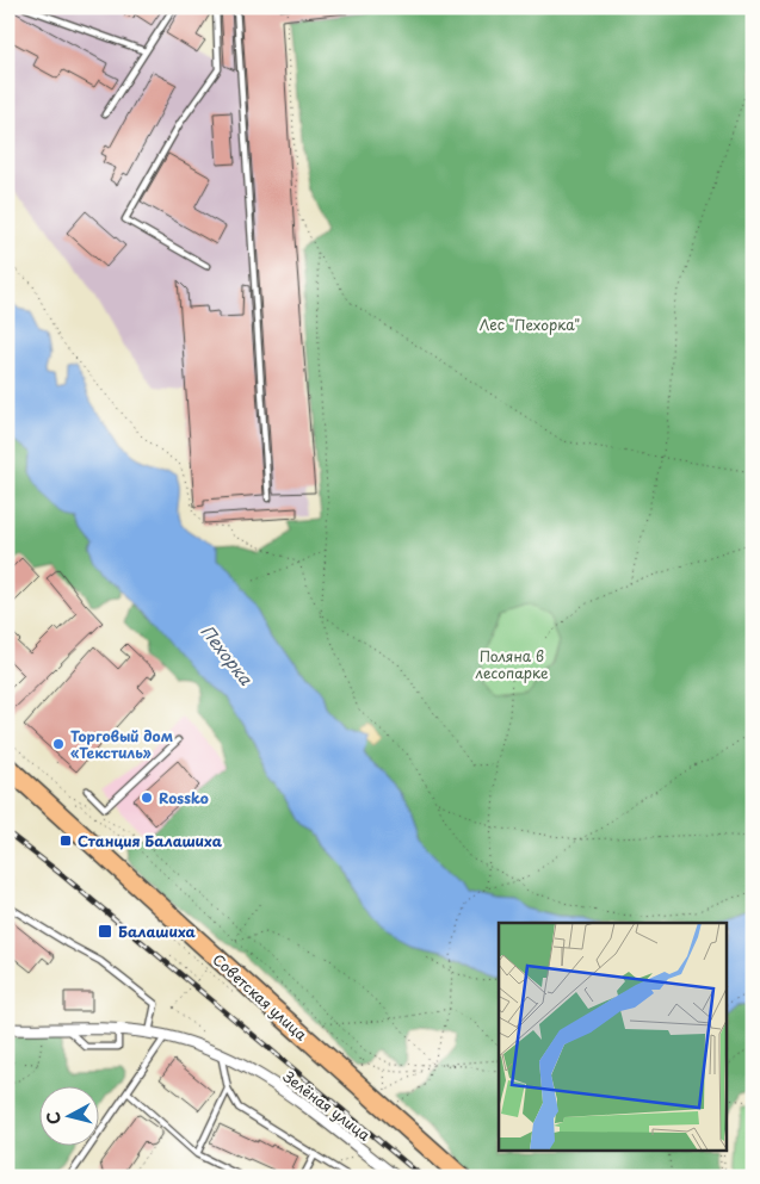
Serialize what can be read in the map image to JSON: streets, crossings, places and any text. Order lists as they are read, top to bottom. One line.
{"streets":{"main road":["Советская улица"],"street":["Зелёная улица"]},"water":["Пехорка"],"parks":["Лес \"Пехорка\"","Поляна в лесопарке"],"places":{"other":["Торговый дом «Текстиль»","Rossko"],"transit":["Станция Балашиха","Балашиха"]},"north":"left"}
